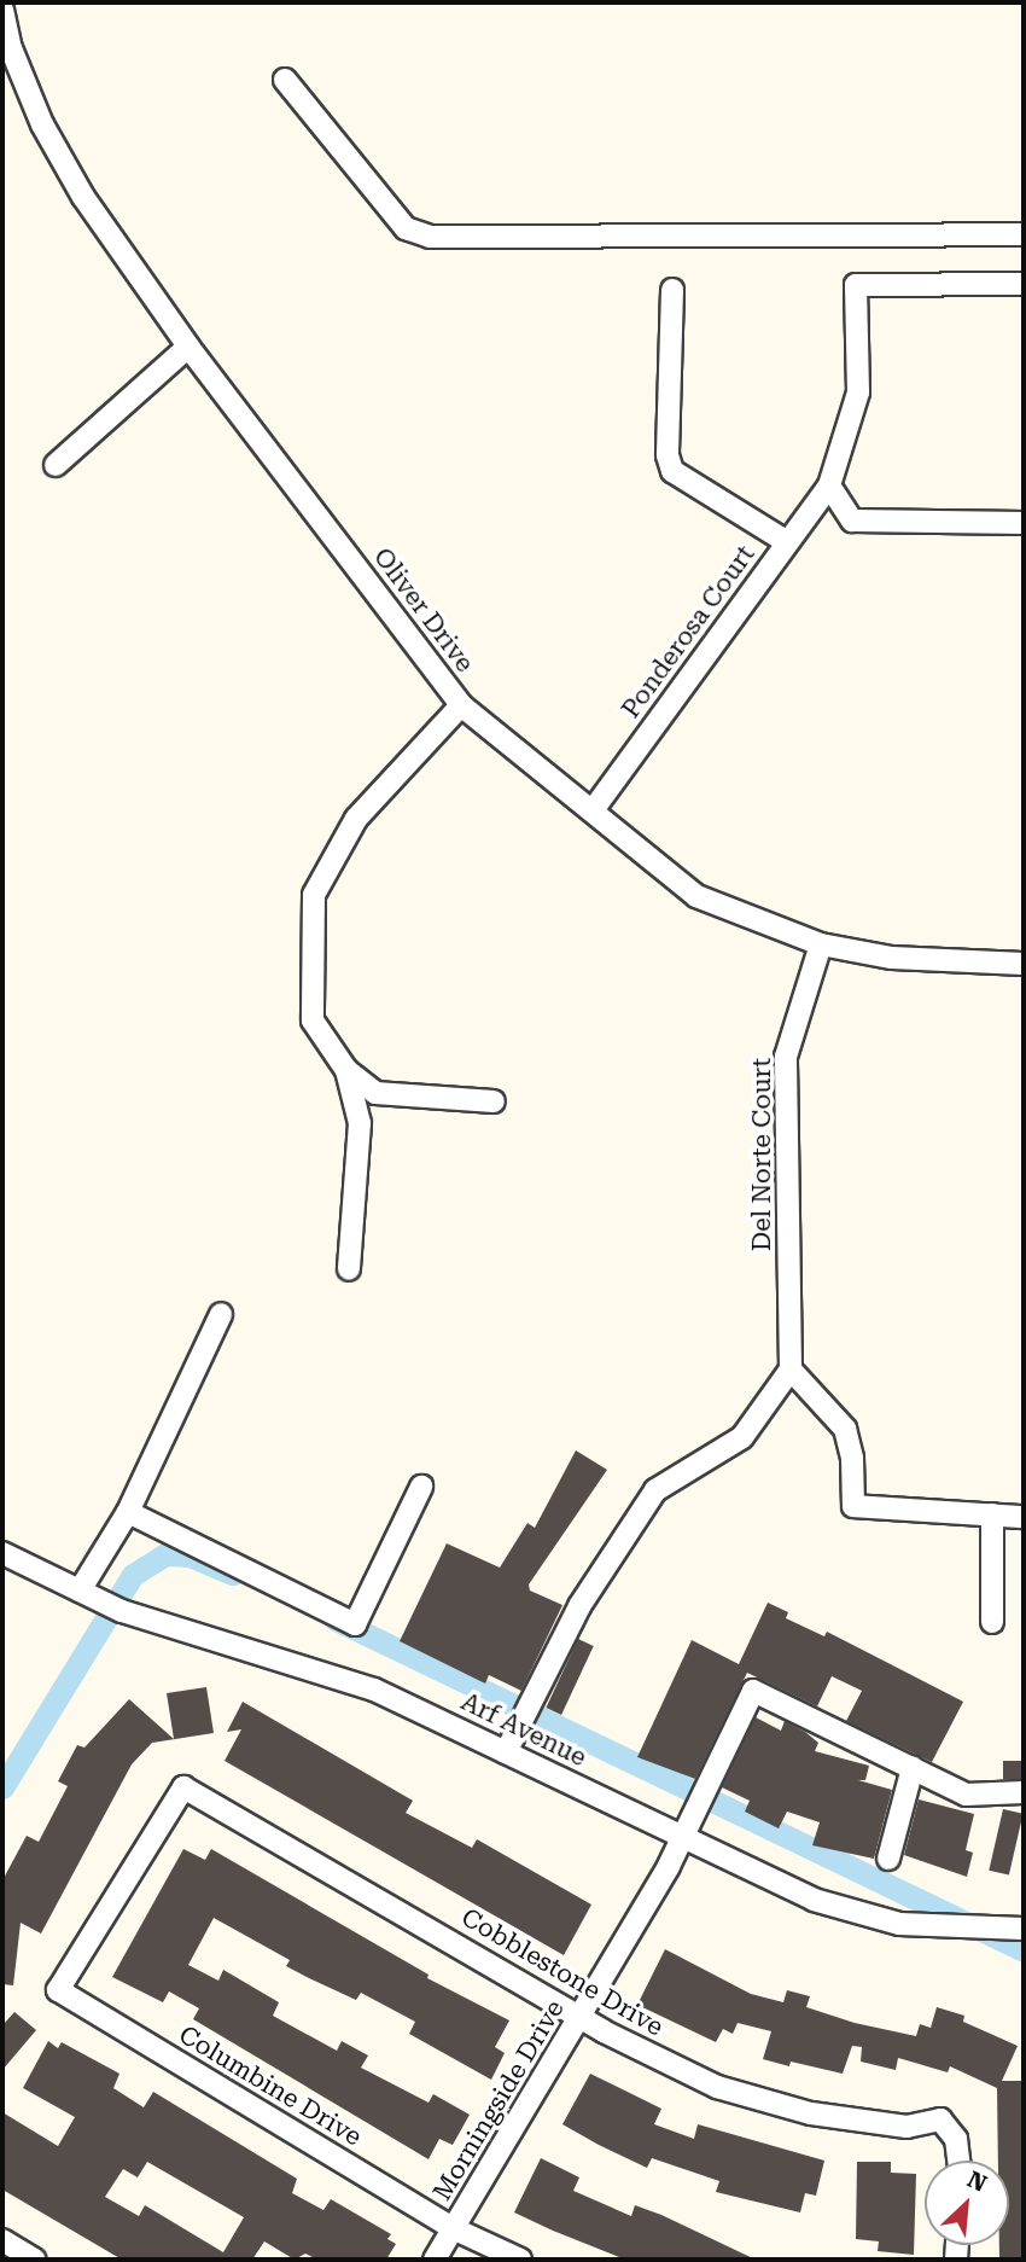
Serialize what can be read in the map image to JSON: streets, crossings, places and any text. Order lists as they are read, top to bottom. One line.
{"streets":{"street":["Oliver Drive","Ponderosa Court","Del Norte Court","Arf Avenue","Cobblestone Drive","Columbine Drive","Morningside Drive"]},"crossings":[["Oliver Drive","Ponderosa Court"],["Oliver Drive","Del Norte Court"],["Arf Avenue","Morningside Drive"],["Cobblestone Drive","Columbine Drive"],["Cobblestone Drive","Morningside Drive"],["Columbine Drive","Morningside Drive"]],"north":"top right"}
